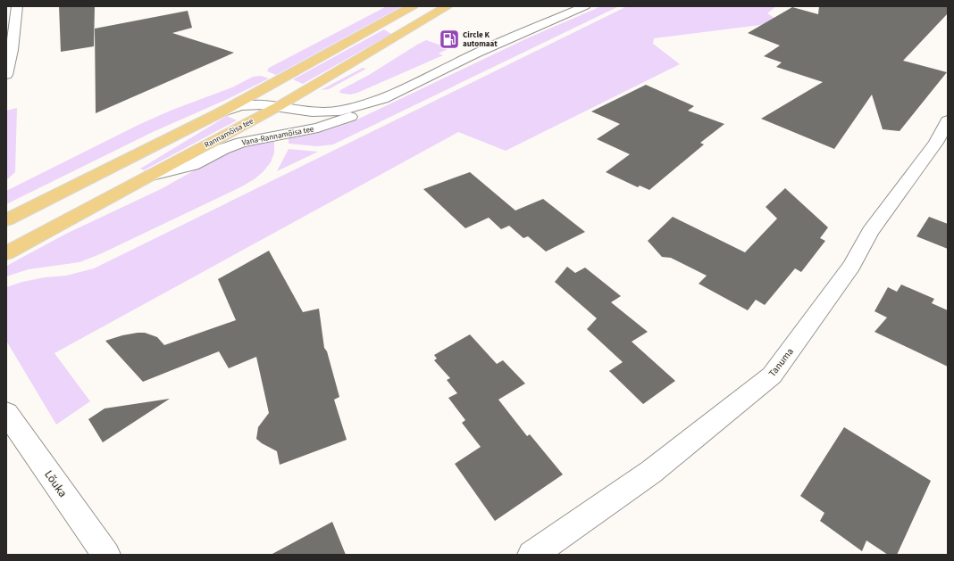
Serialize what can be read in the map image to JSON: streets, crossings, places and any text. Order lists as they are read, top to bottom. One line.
{"streets":{"main road":["Rannamõisa tee"],"street":["Vana-Rannamõisa tee","Tanuma","Lõuka"]},"crossings":[["Rannamõisa tee","Vana-Rannamõisa tee"]],"places":{"fuel station":["Circle K automaat"]}}
